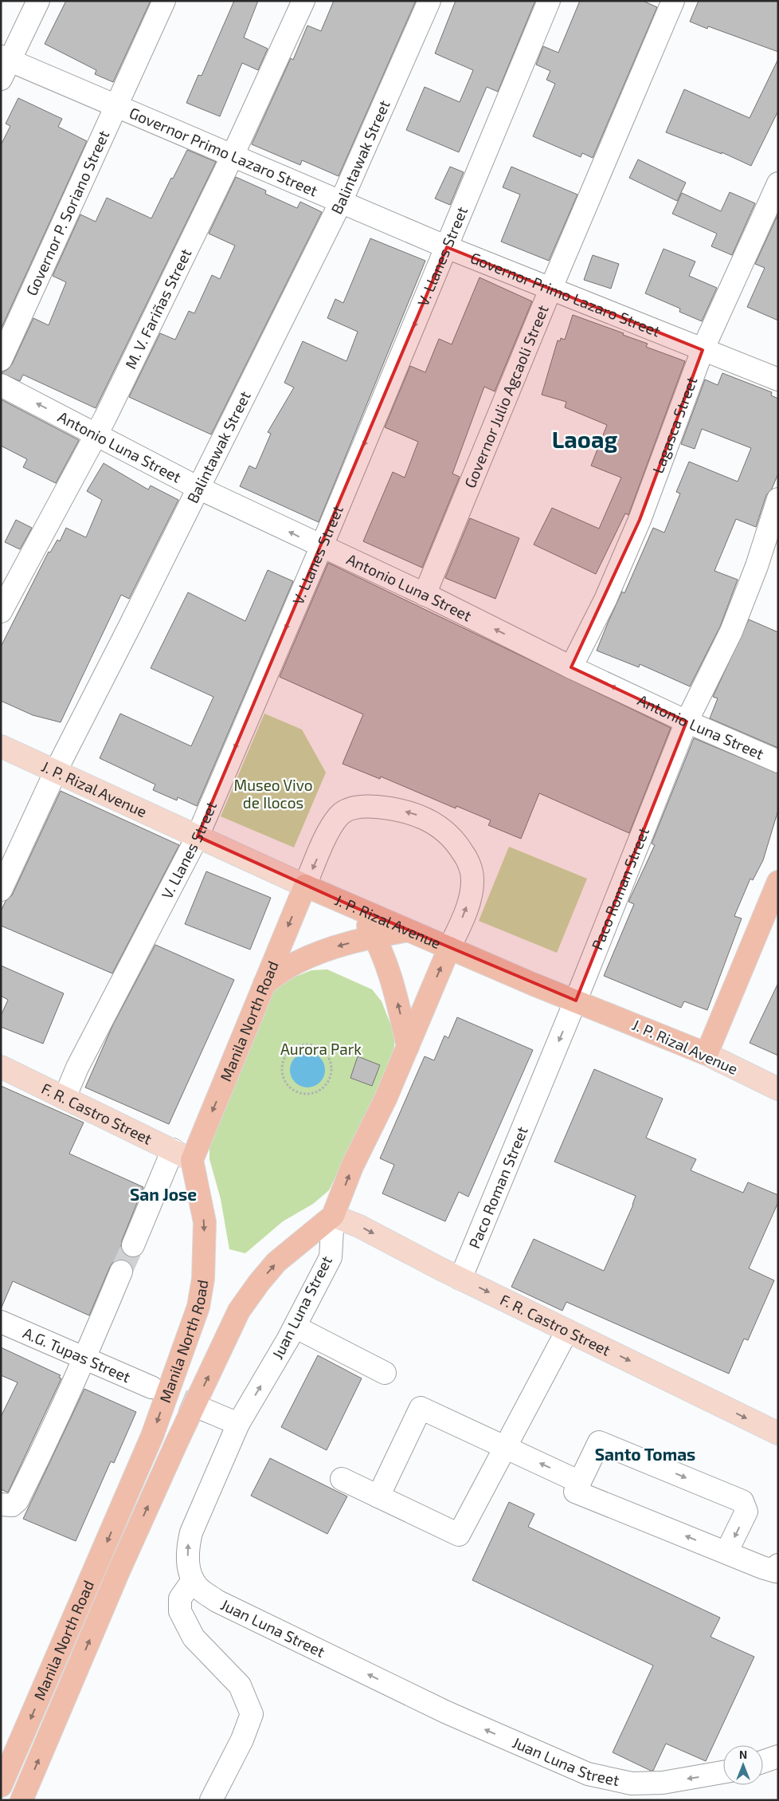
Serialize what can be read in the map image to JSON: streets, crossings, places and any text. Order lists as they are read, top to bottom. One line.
{"streets":{"highway":["J. P. Rizal Avenue","Manila North Road"],"main road":["F. R. Castro Street"],"street":["Governor Primo Lazaro Street","Balintawak Street","Governor P. Soriano Street","V. Llanes Street","M. V. Fariñas Street","Governor Julio Agcaoli Street","Lagasca Street","Antonio Luna Street","Paco Roman Street","Juan Luna Street","A.G. Tupas Street"]},"crossings":[["Governor Primo Lazaro Street","Balintawak Street"],["Governor Primo Lazaro Street","Governor P. Soriano Street"],["Governor Primo Lazaro Street","V. Llanes Street"],["Governor Primo Lazaro Street","M. V. Fariñas Street"],["Governor Primo Lazaro Street","Governor Julio Agcaoli Street"],["Governor Primo Lazaro Street","Lagasca Street"],["Balintawak Street","Antonio Luna Street"],["Balintawak Street","J. P. Rizal Avenue"],["V. Llanes Street","Antonio Luna Street"],["V. Llanes Street","J. P. Rizal Avenue"],["V. Llanes Street","F. R. Castro Street"],["M. V. Fariñas Street","Antonio Luna Street"],["Governor Julio Agcaoli Street","Antonio Luna Street"],["Lagasca Street","Antonio Luna Street"],["Antonio Luna Street","Paco Roman Street"],["J. P. Rizal Avenue","Paco Roman Street"],["J. P. Rizal Avenue","Manila North Road"],["Paco Roman Street","F. R. Castro Street"],["Manila North Road","F. R. Castro Street"],["Manila North Road","Juan Luna Street"],["F. R. Castro Street","Juan Luna Street"]],"one_way":["V. Llanes Street","Antonio Luna Street","Paco Roman Street","F. R. Castro Street"],"districts":["Laoag","San Jose","Santo Tomas"],"parks":["Museo Vivo de Ilocos","Aurora Park"],"north":"top"}
